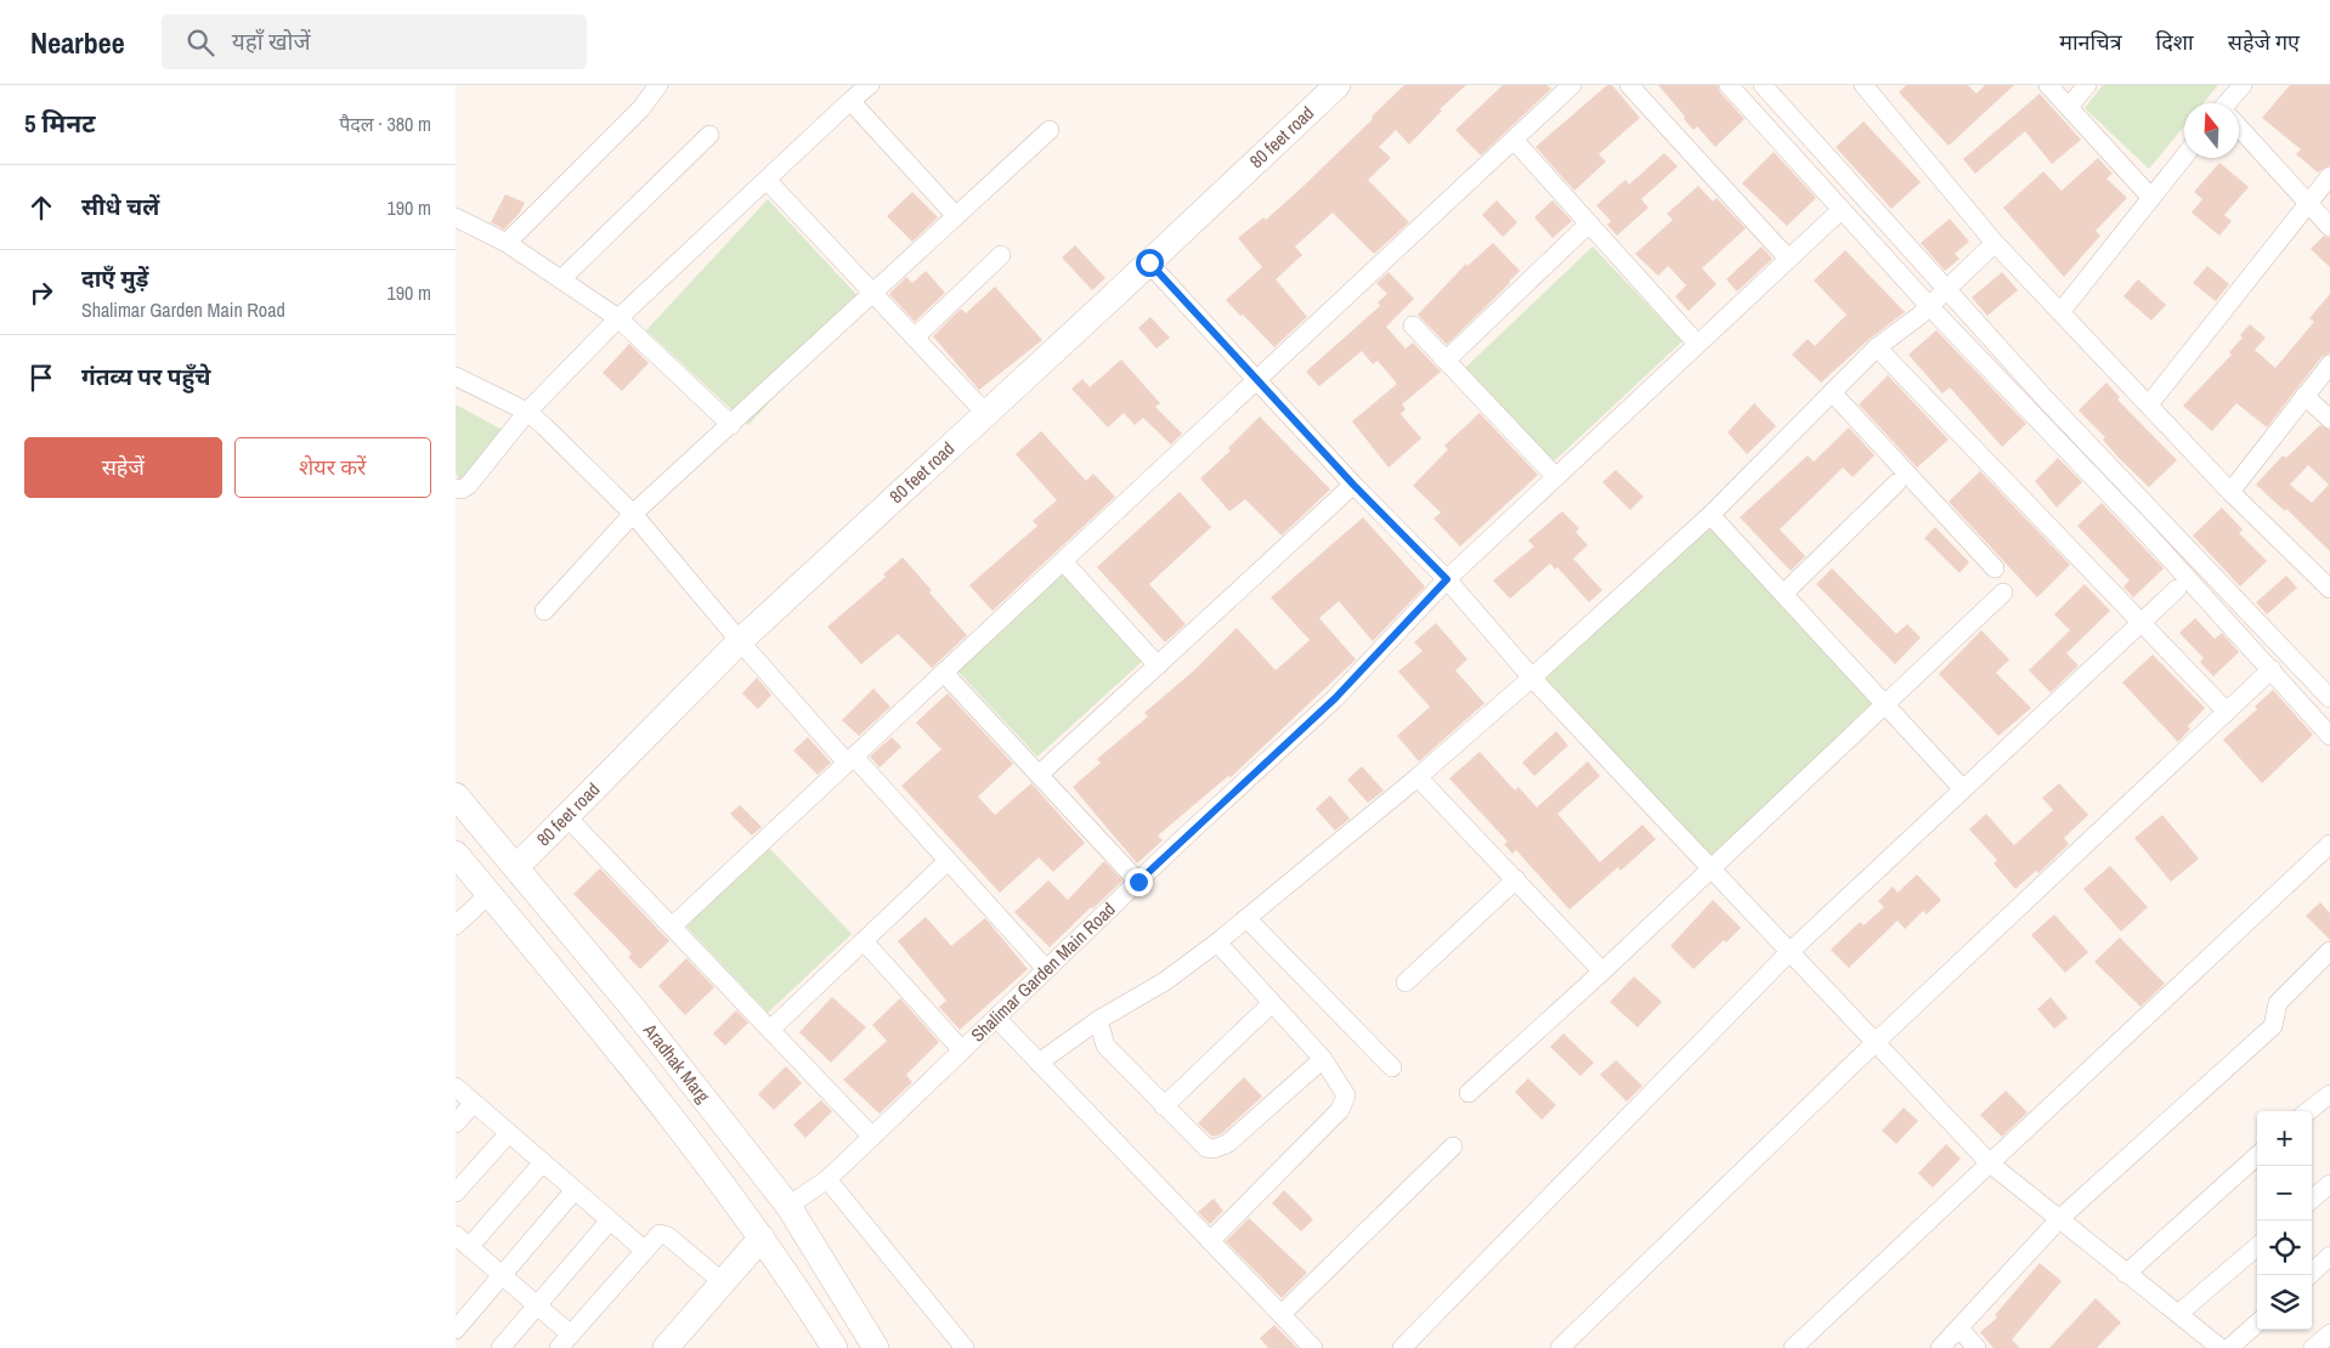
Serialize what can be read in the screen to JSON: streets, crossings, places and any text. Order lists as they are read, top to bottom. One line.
{"streets":{"main road":["80 feet road","Aradhak Marg"],"street":["Shalimar Garden Main Road"]},"crossings":[["80 feet road","Aradhak Marg"],["Shalimar Garden Main Road","Aradhak Marg"]],"north":"top","page":{"header":"Nearbee","search":"यहाँ खोजें","nav":["मानचित्र","दिशा","सहेजे गए"],"heading":["5 मिनट","पैदल · 380 m"],"list":[["सीधे चलें","190 m"],["दाएँ मुड़ें","Shalimar Garden Main Road","190 m"],"गंतव्य पर पहुँचे"],"buttons":["सहेजें","शेयर करें"],"map_buttons":["+","−"]}}
